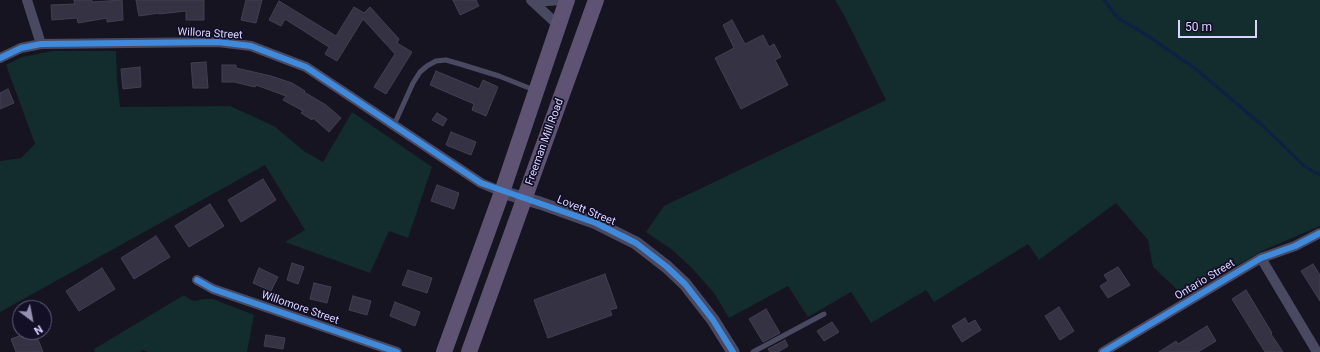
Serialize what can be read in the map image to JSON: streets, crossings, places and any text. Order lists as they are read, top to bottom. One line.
{"streets":{"main road":["Freeman Mill Road"],"street":["Willora Street","Lovett Street","Ontario Street","Willomore Street"]},"crossings":[["Willora Street","Lovett Street"],["Freeman Mill Road","Lovett Street"]],"scale_bar":"50 m","north":"bottom right"}
